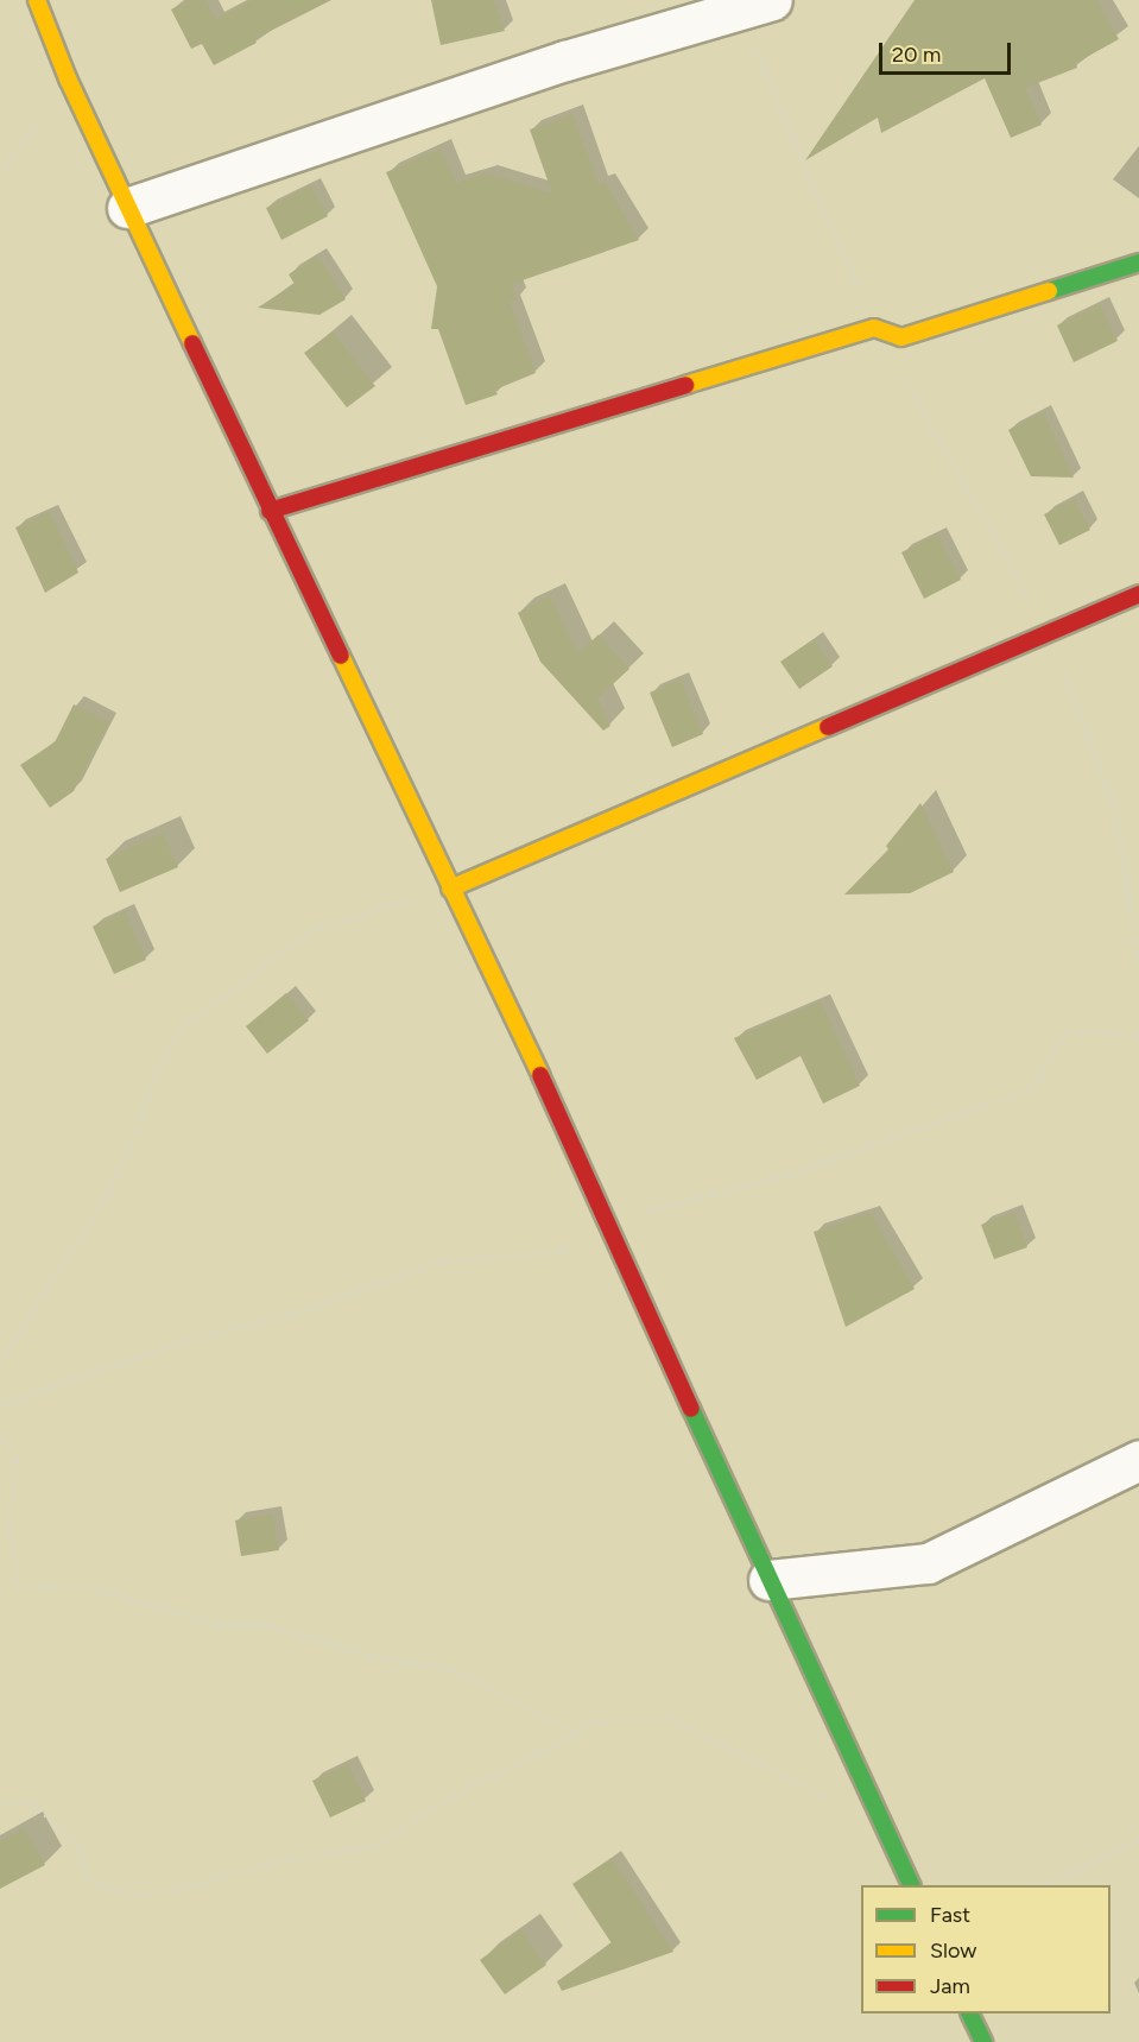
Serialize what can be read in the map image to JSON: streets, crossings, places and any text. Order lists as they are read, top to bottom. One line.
{"legend":["Fast","Slow","Jam"],"scale_bar":"20 m"}
